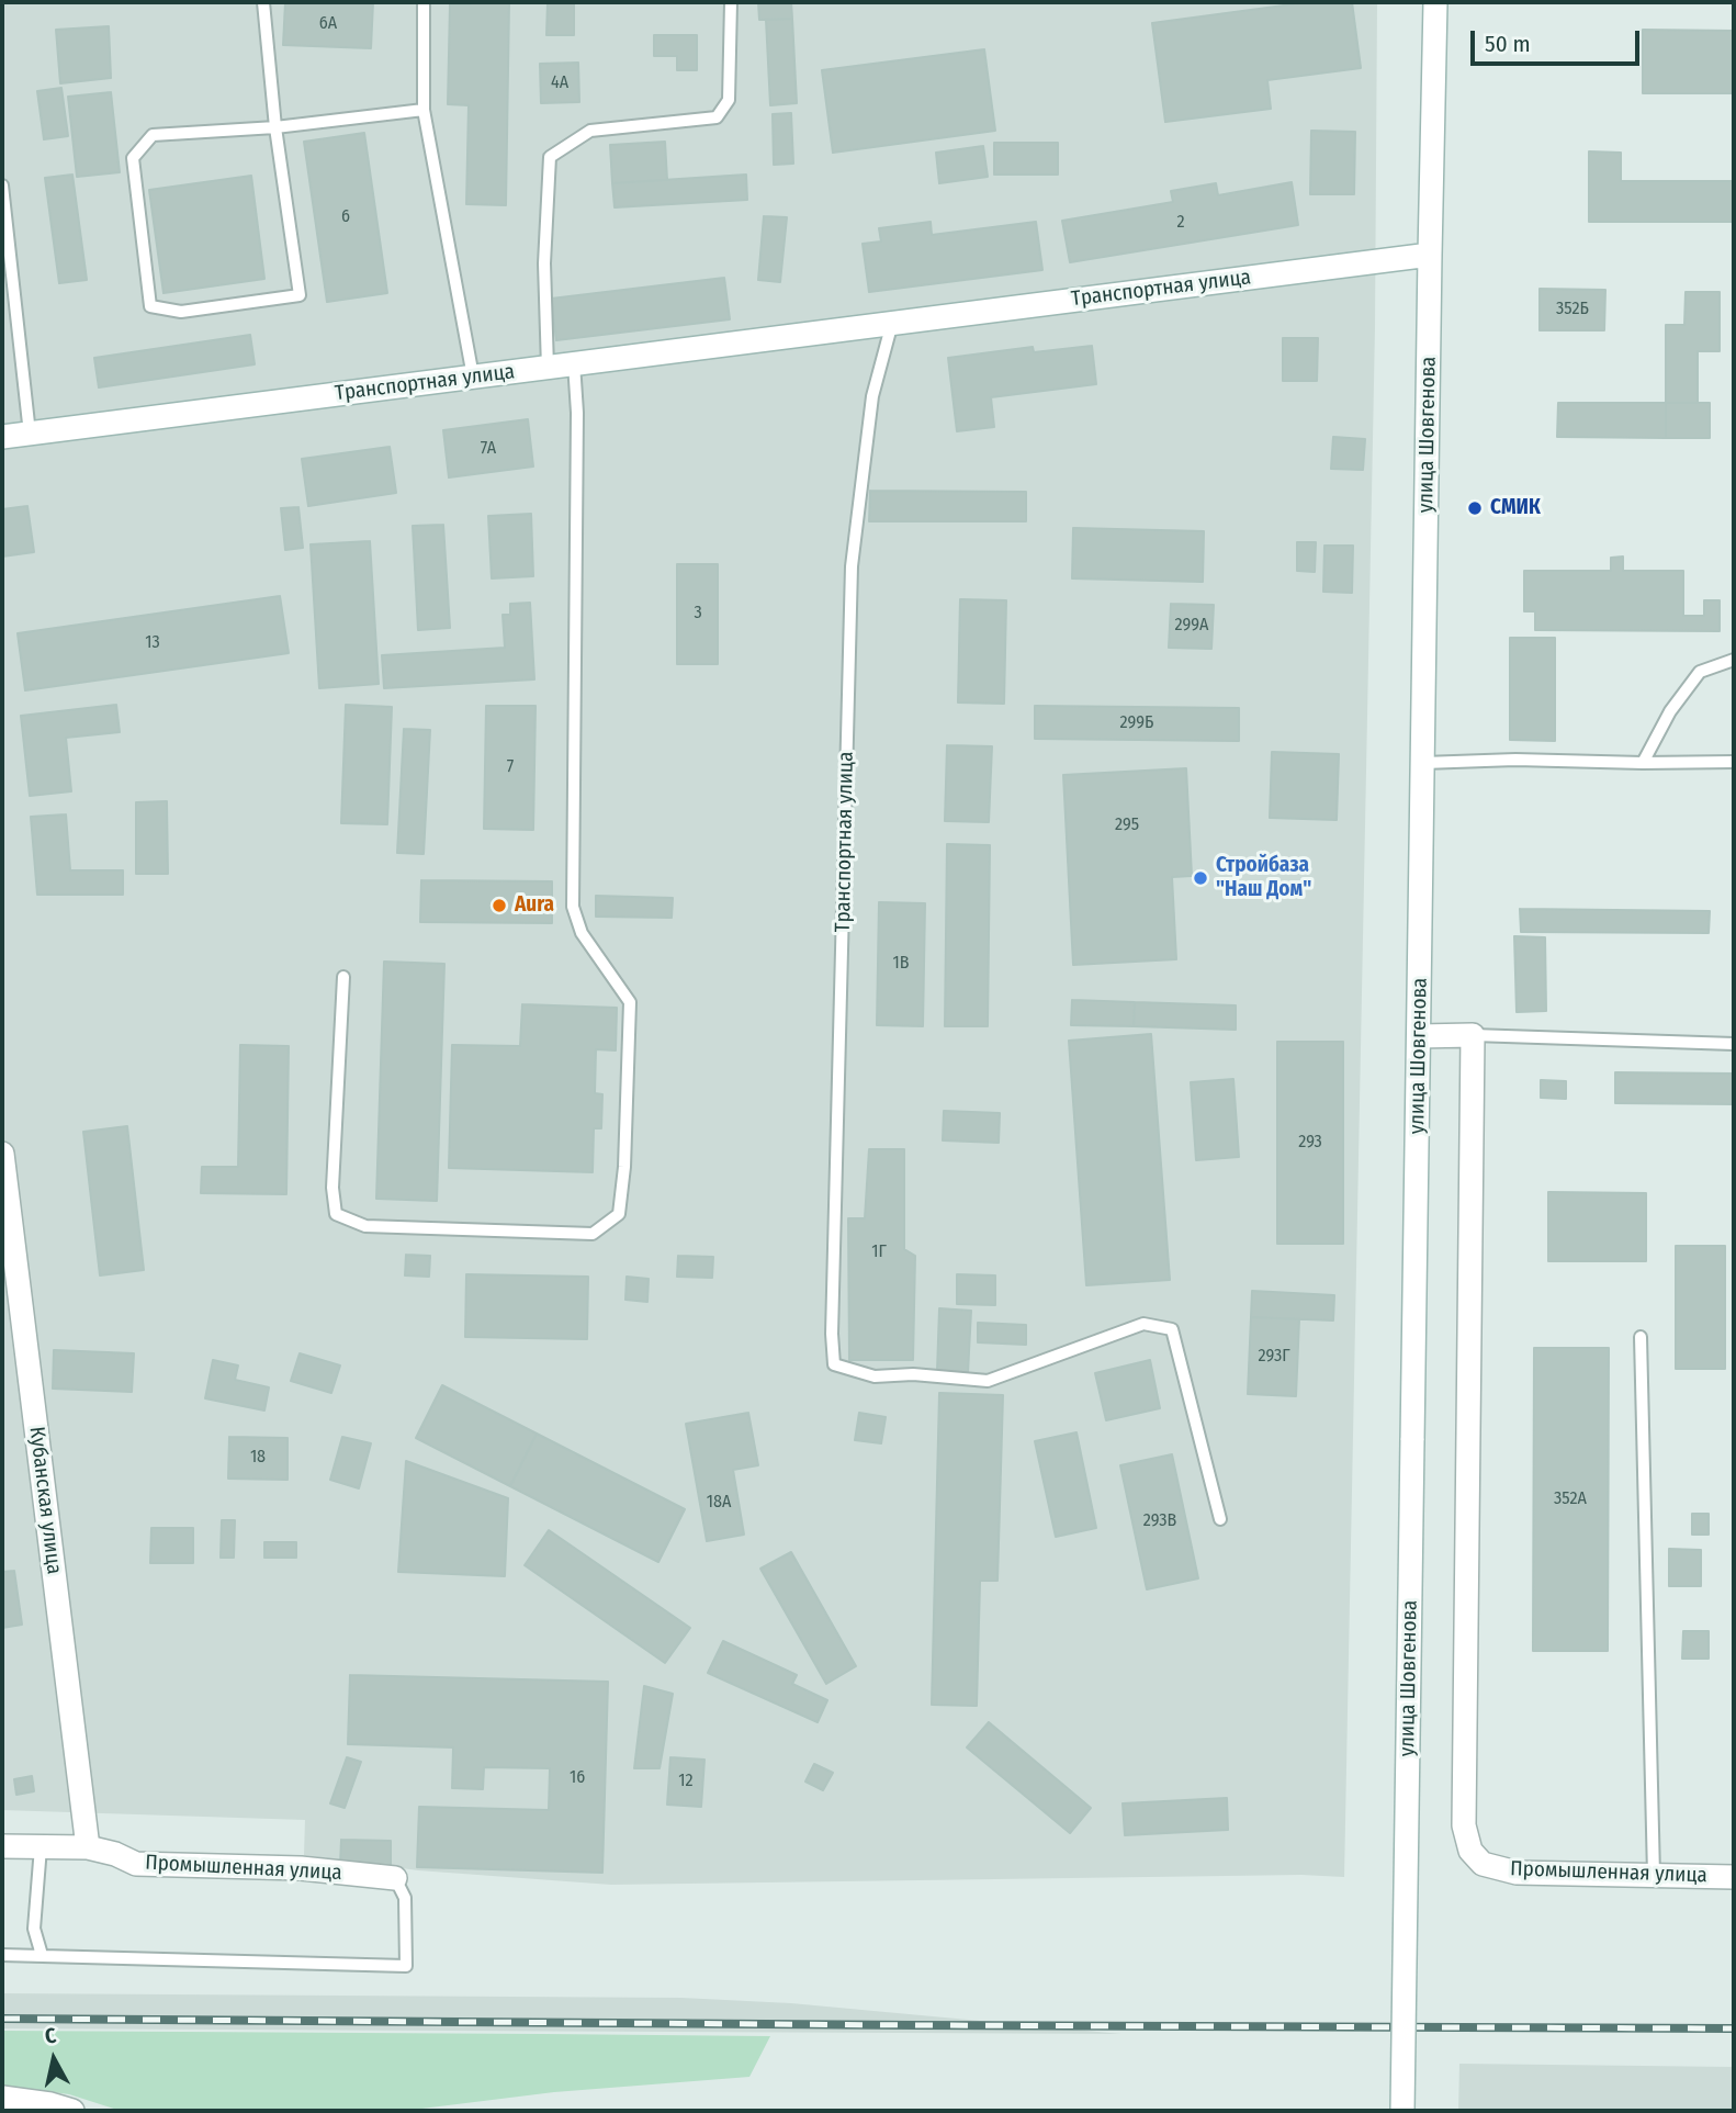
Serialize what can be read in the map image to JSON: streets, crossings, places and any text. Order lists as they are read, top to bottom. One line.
{"streets":{"street":["Транспортная улица","улица Шовгенова","Кубанская улица","Промышленная улица"]},"crossings":[["Транспортная улица","улица Шовгенова"],["Кубанская улица","Промышленная улица"]],"places":["СМИК","Стройбаза \"Наш Дом\"","Aura"],"house_numbers":["6А","4А","6","2","352Б","7А","3","299А","13","299Б","7","295","1В","293","1Г","293Г","18","352А","18А","293В","16","12"],"scale_bar":"50 m","north":"top"}
